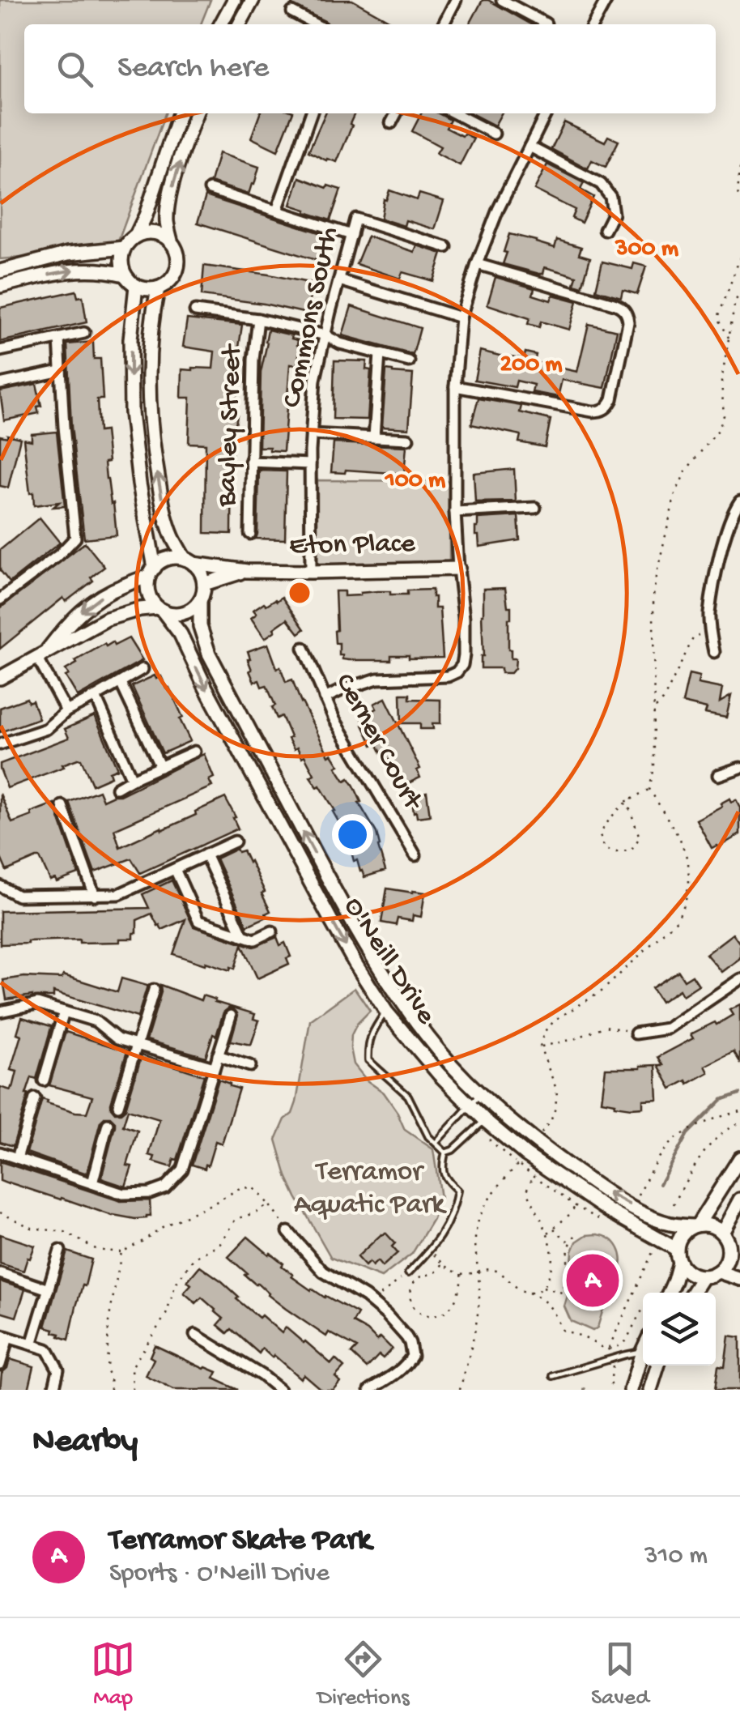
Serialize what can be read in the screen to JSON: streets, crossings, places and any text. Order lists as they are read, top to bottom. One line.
{"streets":{"main road":["Eton Place","O'Neill Drive"],"street":["Commons South","Bayley Street","Cerner Court"]},"crossings":[["Commons South","Eton Place"],["Eton Place","O'Neill Drive"]],"parks":["Terramor Aquatic Park"],"page":{"search":"Search here","pins":"A","heading":"Nearby","list":[{"mark":"A","name":"Terramor Skate Park","note":"Sports · O'Neill Drive","value":"310 m"}],"nav":["Map","Directions","Saved"]},"rings":["300 m","200 m","100 m"]}
